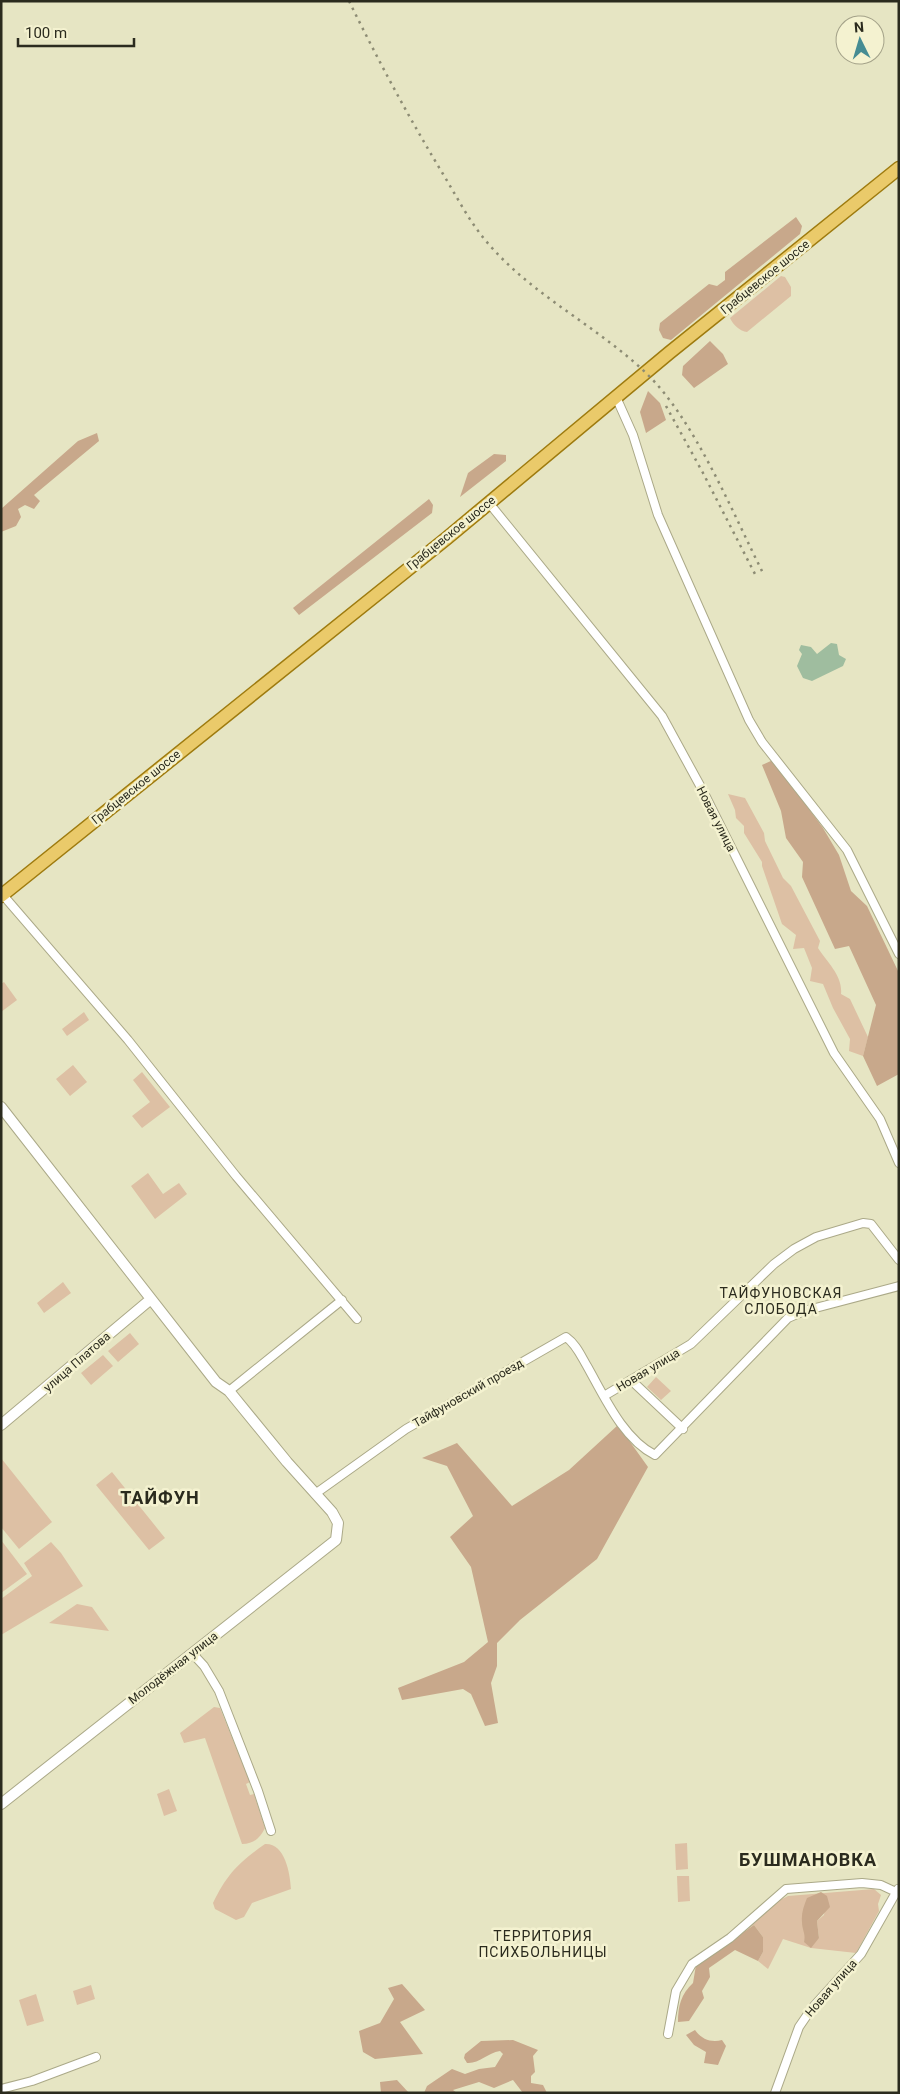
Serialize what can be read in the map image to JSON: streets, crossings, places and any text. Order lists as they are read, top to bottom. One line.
{"streets":{"main road":["Грабцевское шоссе"],"street":["Новая улица","улица Платова","Тайфуновский проезд","Молодёжная улица"]},"crossings":[["Грабцевское шоссе","Новая улица"],["Новая улица","Тайфуновский проезд"],["Тайфуновский проезд","Молодёжная улица"]],"districts":["ТАЙФУНОВСКАЯ СЛОБОДА","ТАЙФУН","БУШМАНОВКА","ТЕРРИТОРИЯ ПСИХБОЛЬНИЦЫ"],"scale_bar":"100 m","north":"top"}
